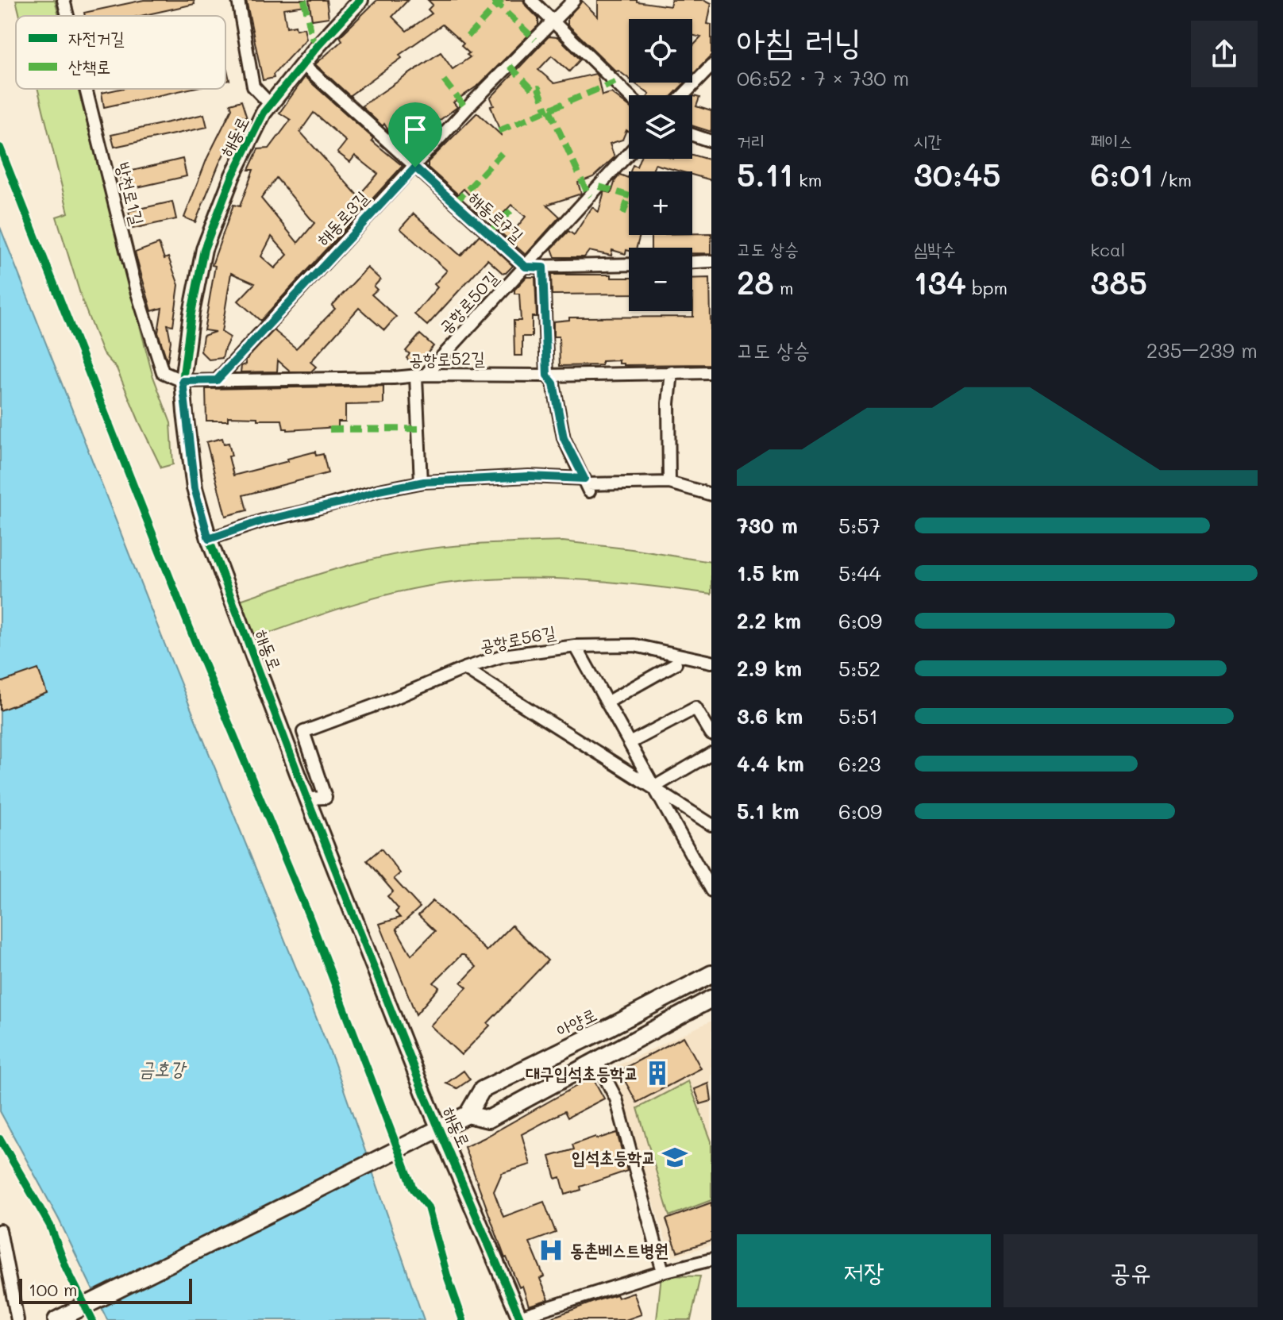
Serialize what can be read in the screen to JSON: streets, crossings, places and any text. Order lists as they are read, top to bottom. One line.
{"streets":{"main road":["아양로"],"street":["해동로","방천로1길","해동로7길","해동로3길","공항로50길","공항로52길","공항로56길"]},"crossings":[["해동로","방천로1길"],["해동로","해동로7길"],["해동로","공항로52길"],["해동로","공항로56길"],["해동로","아양로"],["방천로1길","공항로52길"],["해동로7길","해동로3길"],["해동로7길","공항로50길"],["해동로3길","공항로52길"],["공항로50길","공항로52길"]],"water":["금호강"],"places":{"building":["대구입석초등학교"],"school or university":["입석초등학교"],"hospital":["동촌베스트병원"]},"legend":["자전거길","산책로"],"scale_bar":"100 m","page":{"heading":["아침 러닝","06:52 · 7 × 730 m"],"map_buttons":["+","−"],"stats":[["거리","5.11 km"],["시간","30:45"],["페이스","6:01 /km"],["고도 상승","28 m"],["심박수","134 bpm"],["kcal","385"]],"chart":["고도 상승","235–239 m"],"list":[{"name":"730 m","note":"5:57"},{"name":"1.5 km","note":"5:44"},{"name":"2.2 km","note":"6:09"},{"name":"2.9 km","note":"5:52"},{"name":"3.6 km","note":"5:51"},{"name":"4.4 km","note":"6:23"},{"name":"5.1 km","note":"6:09"}],"buttons":["저장","공유"],"scale":"100 m"}}
